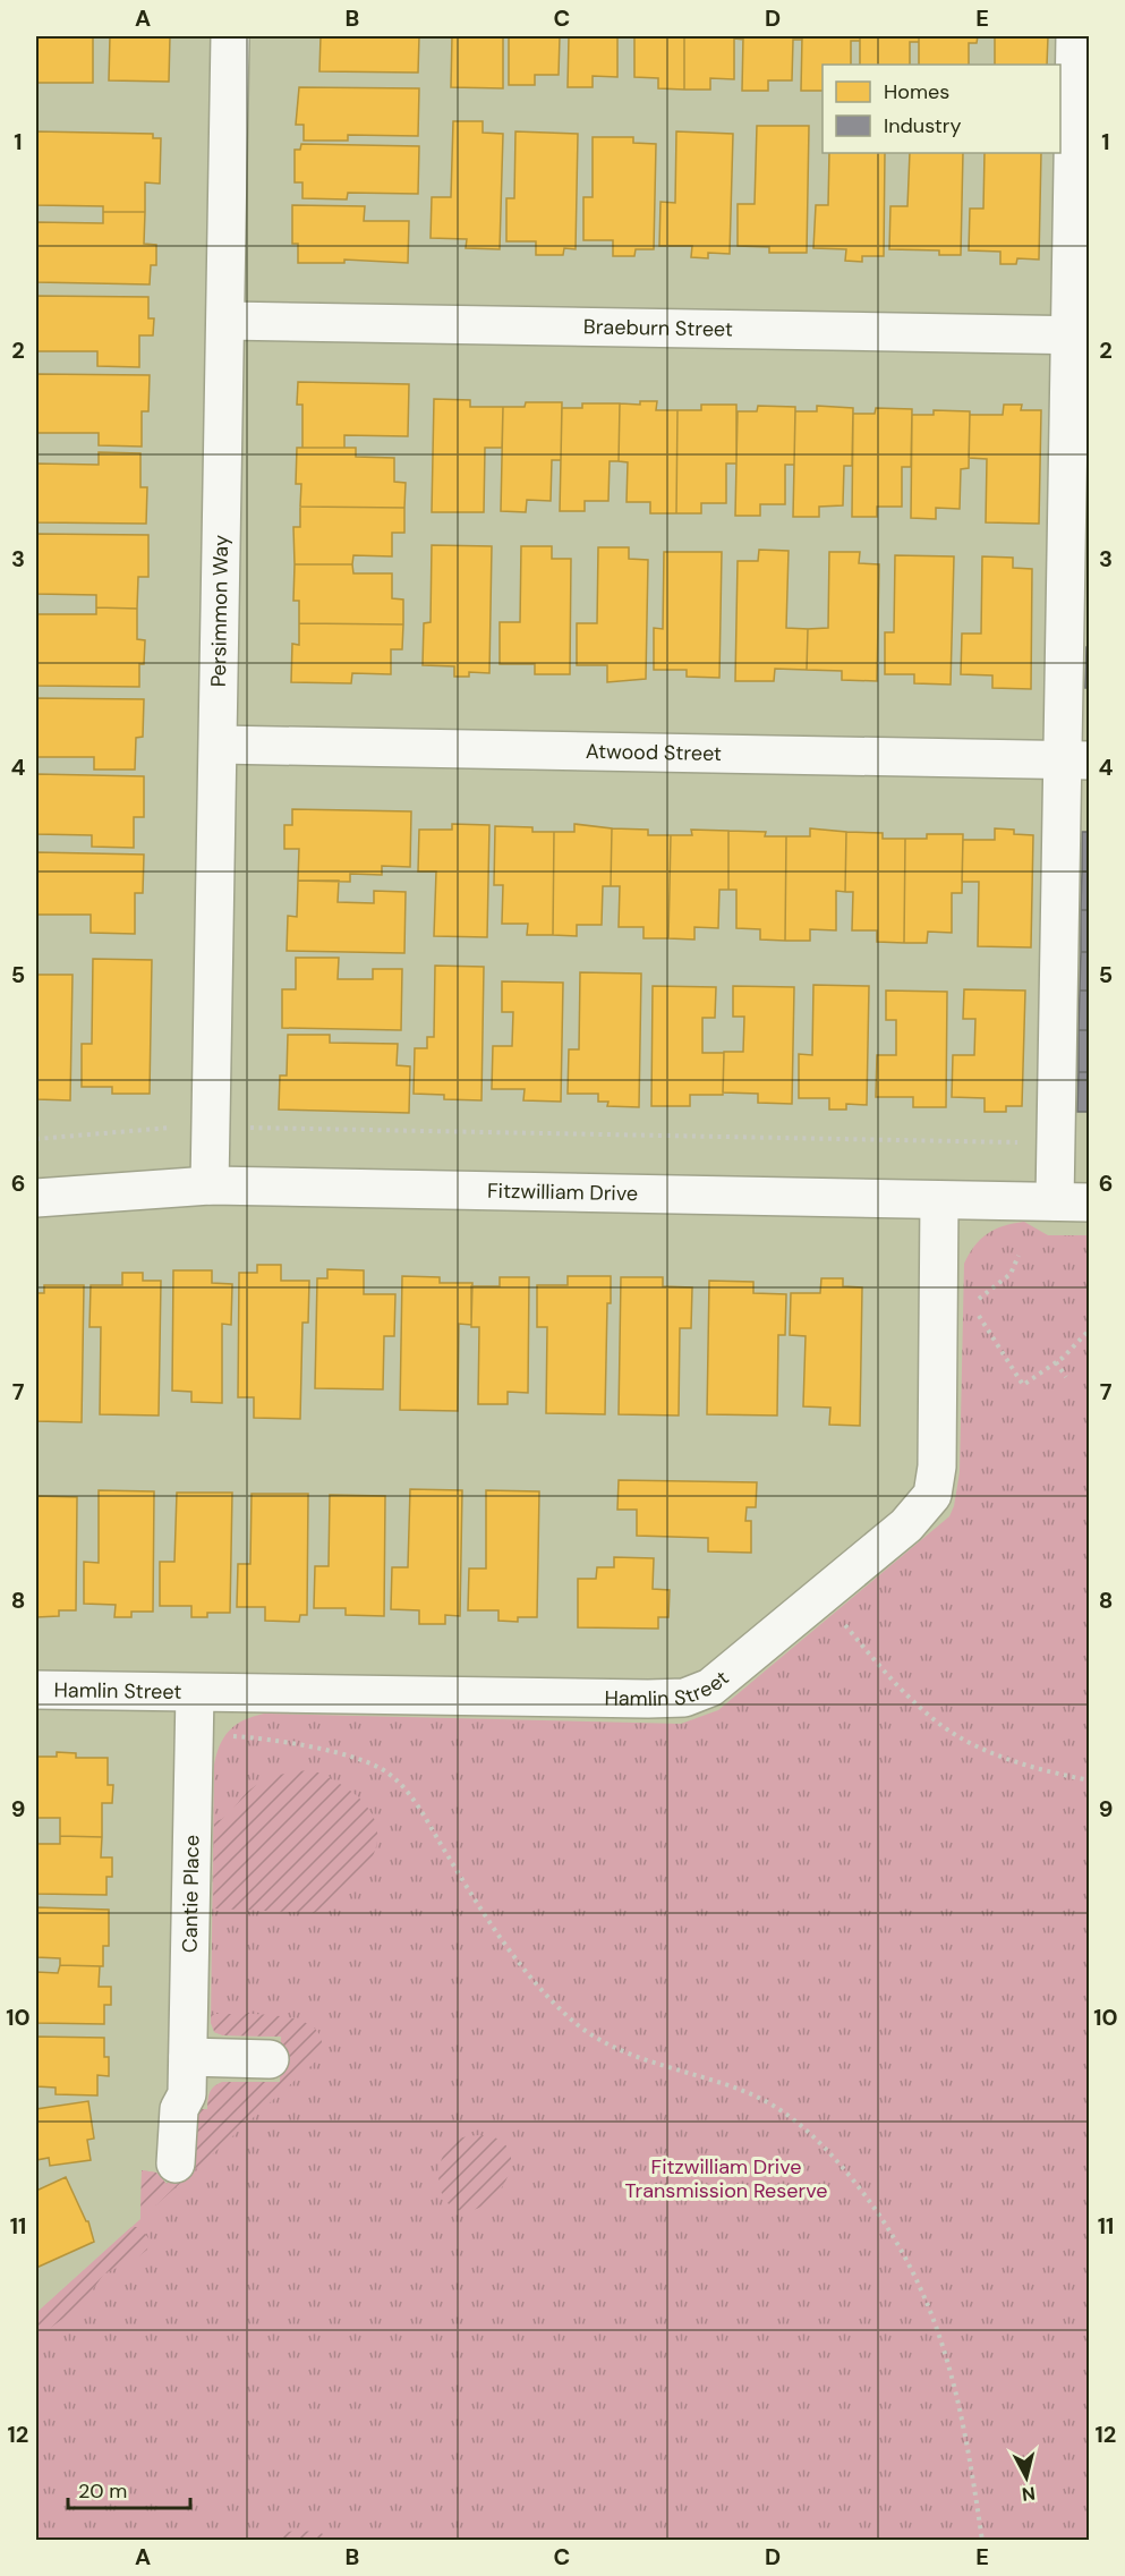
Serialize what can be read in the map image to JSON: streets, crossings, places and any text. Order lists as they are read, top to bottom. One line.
{"streets":{"street":["Braeburn Street","Persimmon Way","Atwood Street","Fitzwilliam Drive","Hamlin Street","Cantie Place"]},"crossings":[["Braeburn Street","Persimmon Way"],["Persimmon Way","Atwood Street"],["Persimmon Way","Fitzwilliam Drive"],["Fitzwilliam Drive","Hamlin Street"],["Hamlin Street","Cantie Place"]],"parks":["Fitzwilliam Drive Transmission Reserve"],"legend":["Homes","Industry"],"scale_bar":"20 m","north":"bottom","grid":{"columns":["A","B","C","D","E"],"rows":["1","2","3","4","5","6","7","8","9","10","11","12"]}}
